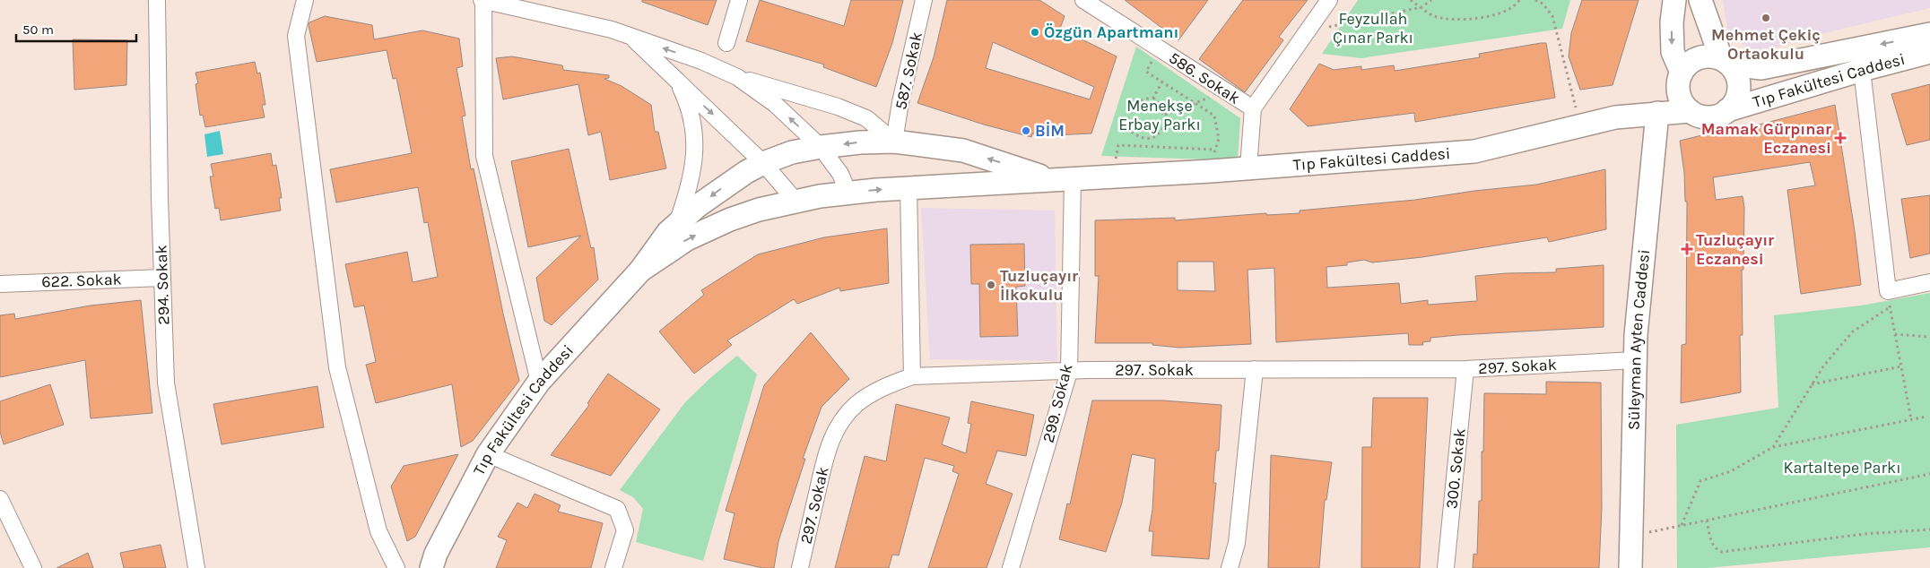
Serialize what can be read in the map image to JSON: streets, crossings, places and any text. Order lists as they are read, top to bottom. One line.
{"streets":{"main road":["Tıp Fakültesi Caddesi","Süleyman Ayten Caddesi"],"street":["587. Sokak","586. Sokak","622. Sokak","294. Sokak","297. Sokak","299. Sokak","300. Sokak"]},"crossings":[["586. Sokak","Tıp Fakültesi Caddesi"],["Tıp Fakültesi Caddesi","Süleyman Ayten Caddesi"],["Tıp Fakültesi Caddesi","299. Sokak"],["622. Sokak","294. Sokak"],["Süleyman Ayten Caddesi","297. Sokak"],["297. Sokak","299. Sokak"],["297. Sokak","300. Sokak"]],"parks":["Feyzullah Çınar Parkı","Menekşe Erbay Parkı","Kartaltepe Parkı"],"places":{"other":["Mehmet Çekiç Ortaokulu","Özgün Apartmanı","BİM","Tuzluçayır İlkokulu"],"health":["Mamak Gürpınar Eczanesi","Tuzluçayır Eczanesi"]},"scale_bar":"50 m"}
